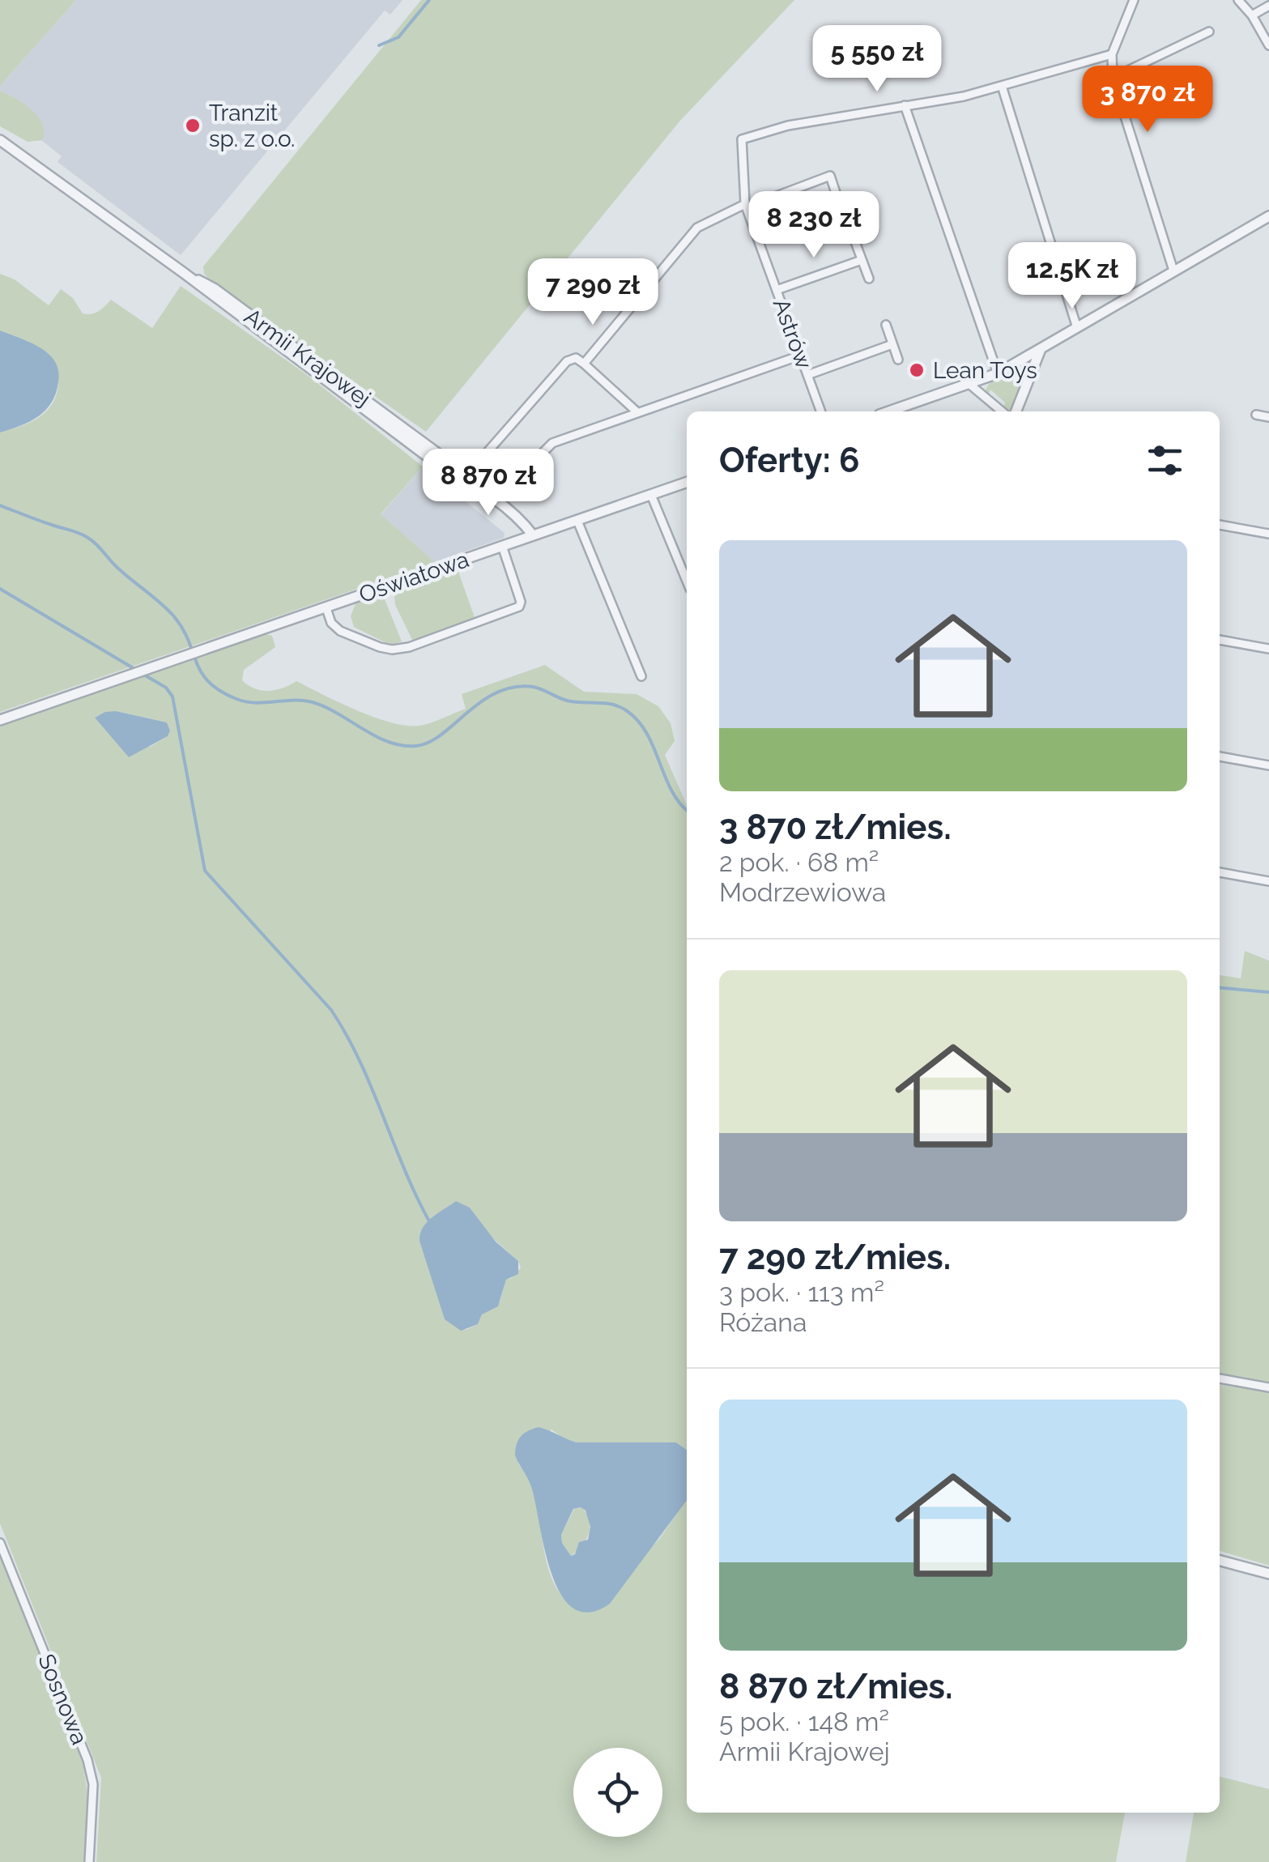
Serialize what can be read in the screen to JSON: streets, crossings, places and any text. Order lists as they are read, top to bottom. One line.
{"streets":{"street":["Astrów","Armii Krajowej","Oświatowa","Sosnowa"]},"crossings":[["Armii Krajowej","Oświatowa"]],"places":["Tranzit sp. z o.o.","Lean Toys"],"page":{"price":["5 550 zł","3 870 zł","8 230 zł","12.5K zł","7 290 zł","8 870 zł"],"heading":"Oferty: 6","list":[{"name":"3 870 zł/mies.","note":"2 pok. · 68 m² · Modrzewiowa"},{"name":"7 290 zł/mies.","note":"3 pok. · 113 m² · Różana"},{"name":"8 870 zł/mies.","note":"5 pok. · 148 m² · Armii Krajowej"}]}}
